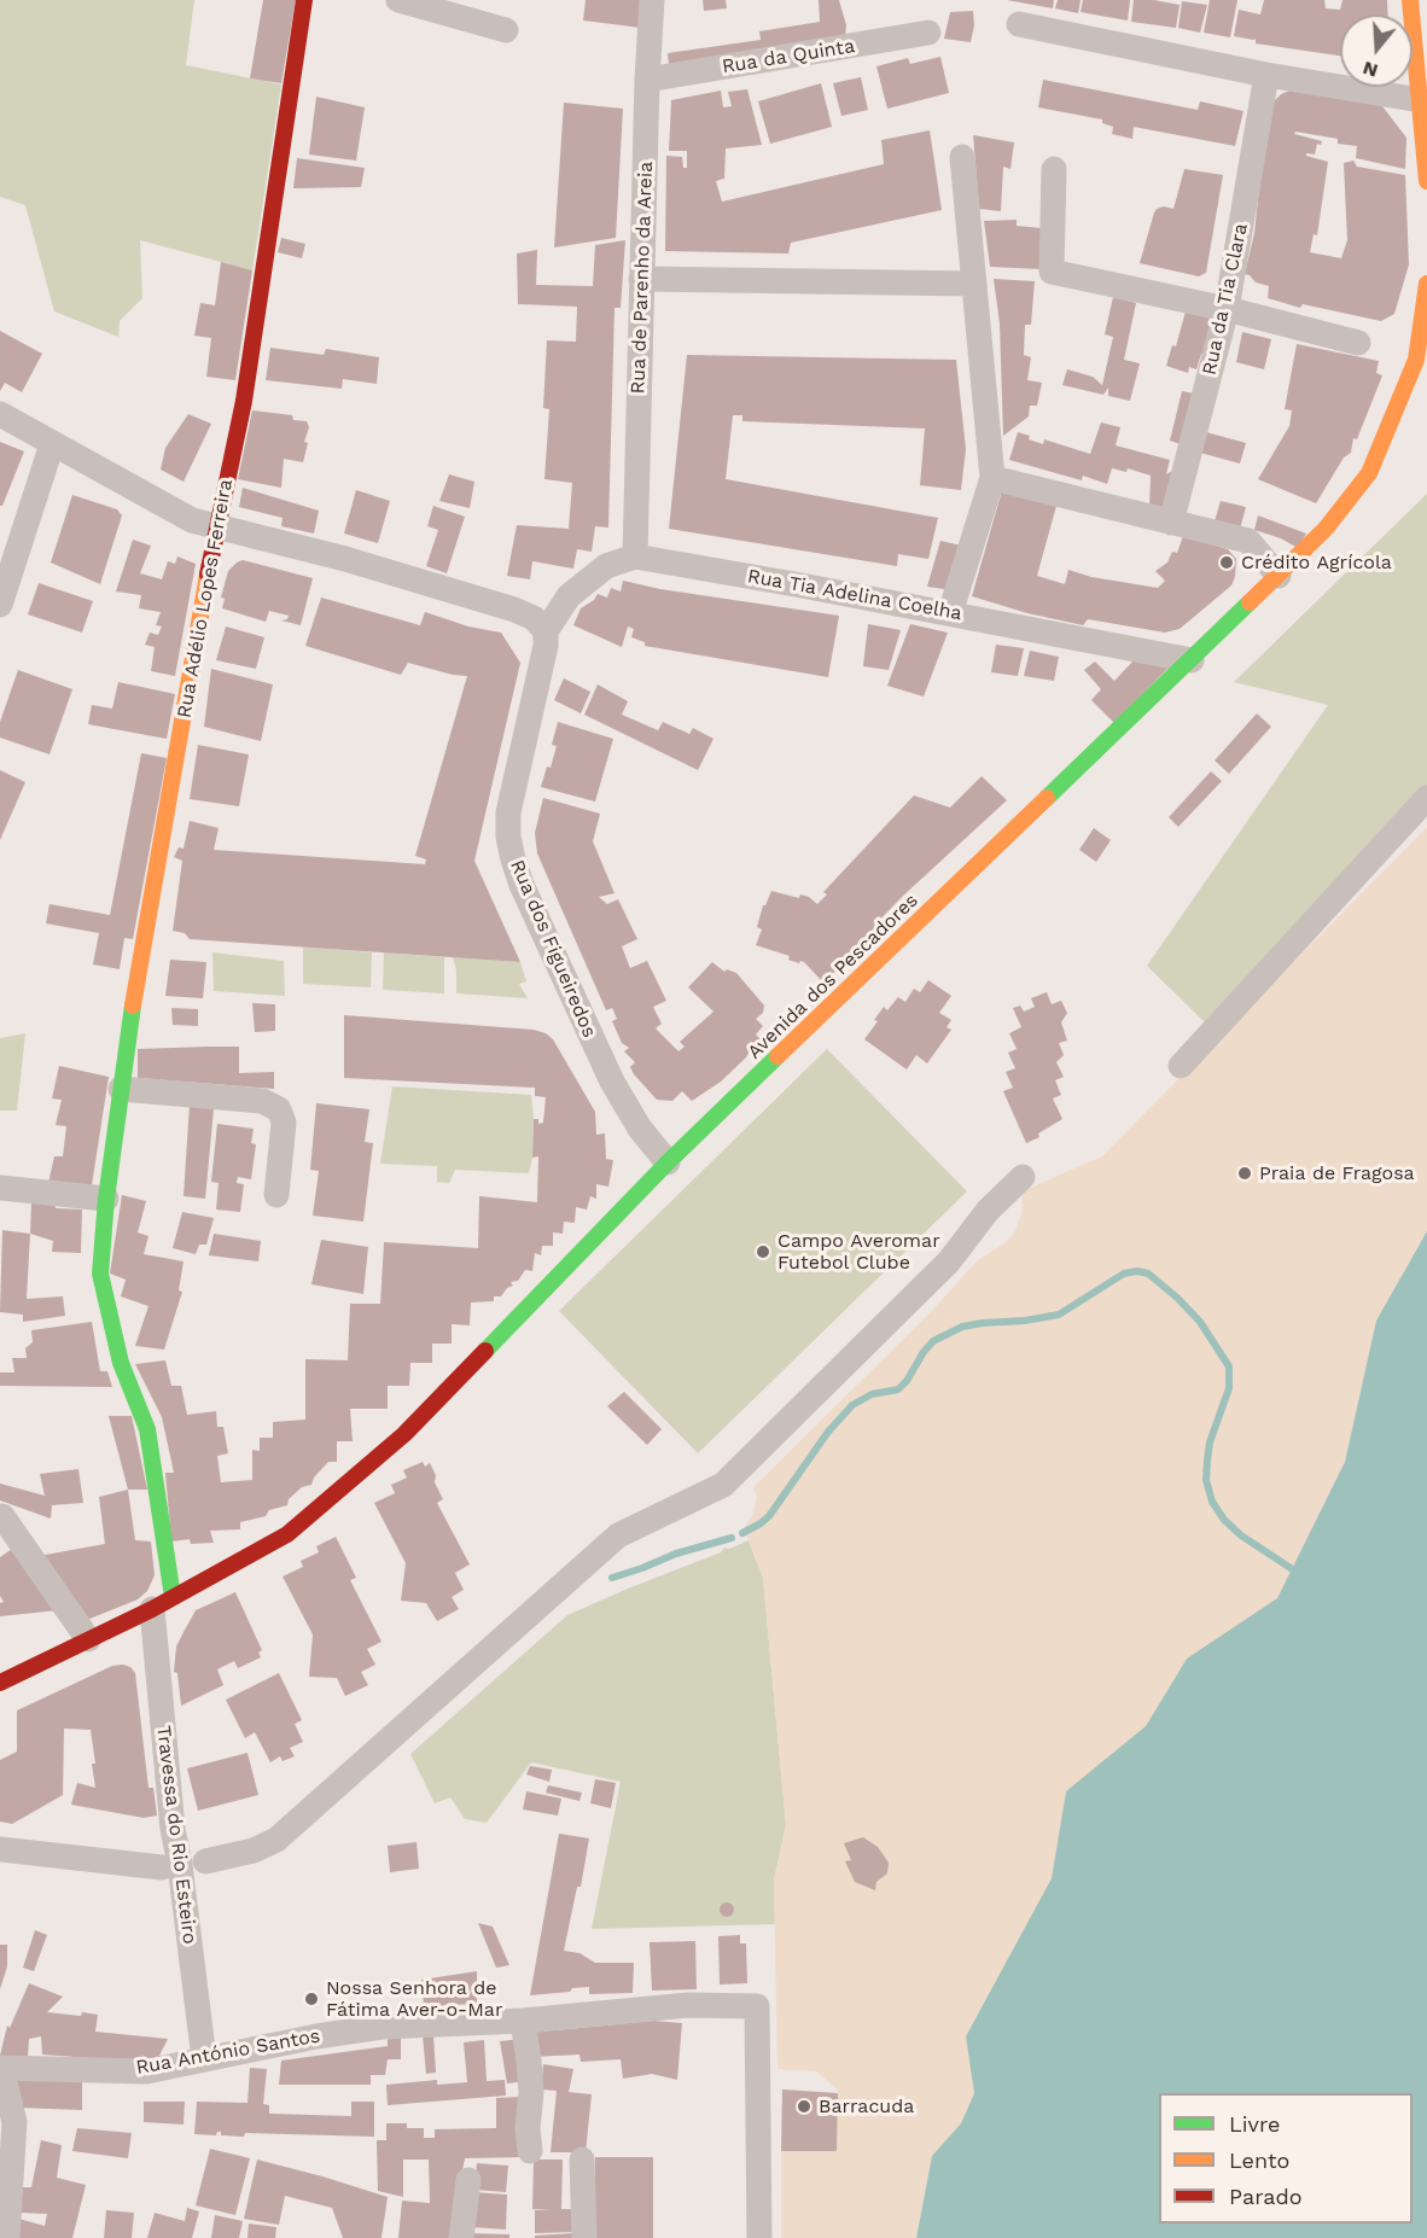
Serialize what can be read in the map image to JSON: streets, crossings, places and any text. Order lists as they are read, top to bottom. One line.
{"streets":{"street":["Rua da Quinta","Rua de Parenho da Areia","Rua da Tia Clara","Rua Tia Adelina Coelha","Rua Adélio Lopes Ferreira","Rua dos Figueiredos","Avenida dos Pescadores","Travessa do Rio Esteiro","Rua António Santos"]},"crossings":[["Rua da Quinta","Rua de Parenho da Areia"],["Rua de Parenho da Areia","Rua Tia Adelina Coelha"],["Rua Tia Adelina Coelha","Avenida dos Pescadores"],["Rua Adélio Lopes Ferreira","Avenida dos Pescadores"],["Rua Adélio Lopes Ferreira","Travessa do Rio Esteiro"],["Rua dos Figueiredos","Avenida dos Pescadores"],["Avenida dos Pescadores","Travessa do Rio Esteiro"],["Travessa do Rio Esteiro","Rua António Santos"]],"places":["Crédito Agrícola","Praia de Fragosa","Campo Averomar Futebol Clube","Nossa Senhora de Fátima Aver-o-Mar","Barracuda"],"legend":["Livre","Lento","Parado"],"north":"bottom"}
